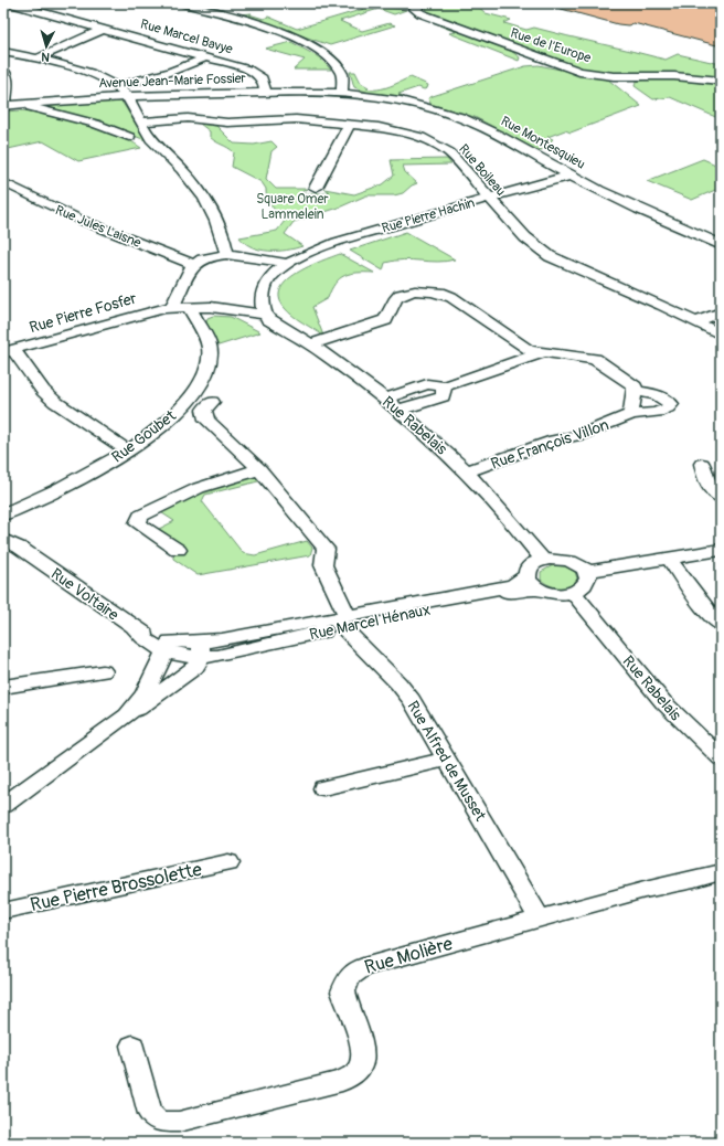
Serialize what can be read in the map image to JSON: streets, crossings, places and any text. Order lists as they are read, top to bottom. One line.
{"streets":{"street":["Rue Marcel Bavye","Rue de l'Europe","Avenue Jean-Marie Fossier","Rue Montesquieu","Rue Boileau","Rue Pierre Hachin","Rue Jules Laisne","Rue Pierre Fosfer","Rue Rabelais","Rue Goubet","Rue François Villon","Rue Voltaire","Rue Marcel Hénaux","Rue Alfred de Musset","Rue Pierre Brossolette","Rue Molière"]},"crossings":[["Rue Marcel Bavye","Avenue Jean-Marie Fossier"],["Avenue Jean-Marie Fossier","Rue Montesquieu"],["Rue Montesquieu","Rue Pierre Hachin"],["Rue Boileau","Rue Pierre Hachin"],["Rue Pierre Hachin","Rue Pierre Fosfer"],["Rue Pierre Hachin","Rue Rabelais"],["Rue Pierre Fosfer","Rue Rabelais"],["Rue Pierre Fosfer","Rue Goubet"],["Rue Rabelais","Rue François Villon"],["Rue Rabelais","Rue Marcel Hénaux"],["Rue Voltaire","Rue Marcel Hénaux"],["Rue Marcel Hénaux","Rue Alfred de Musset"],["Rue Alfred de Musset","Rue Molière"]],"parks":["Square Omer Lammelein"],"north":"bottom"}
